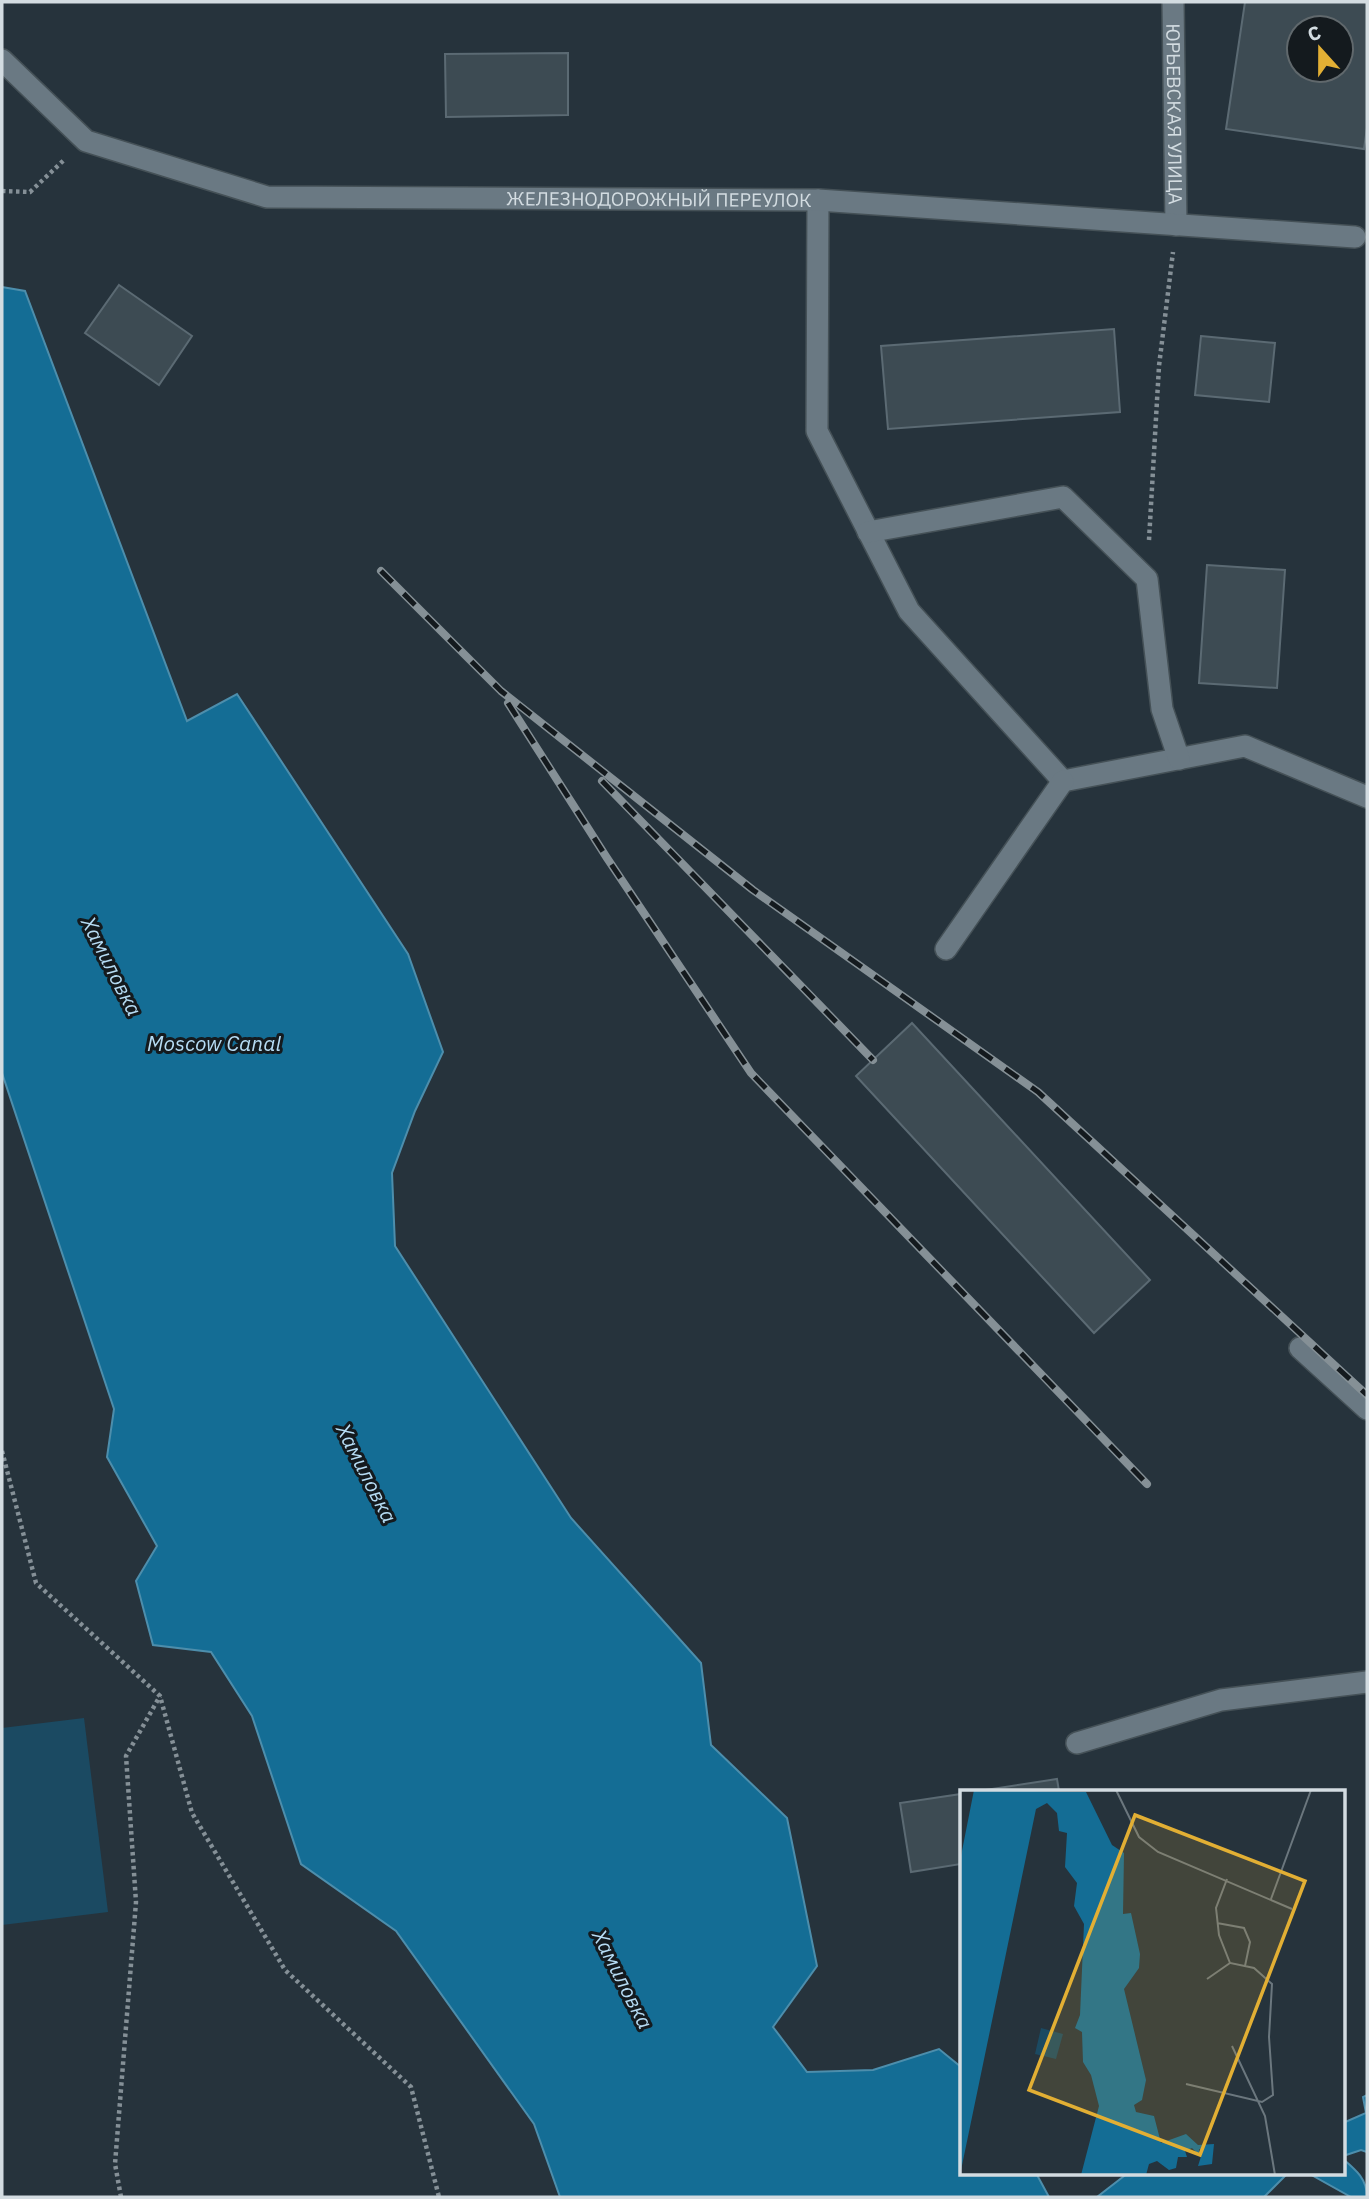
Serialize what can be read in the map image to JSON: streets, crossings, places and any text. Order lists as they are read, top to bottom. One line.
{"streets":{"street":["ЮРЬЕВСКАЯ УЛИЦА","ЖЕЛЕЗНОДОРОЖНЫЙ ПЕРЕУЛОК"]},"crossings":[["ЮРЬЕВСКАЯ УЛИЦА","ЖЕЛЕЗНОДОРОЖНЫЙ ПЕРЕУЛОК"]],"water":["Хамиловка","Moscow Canal"],"north":"top"}
